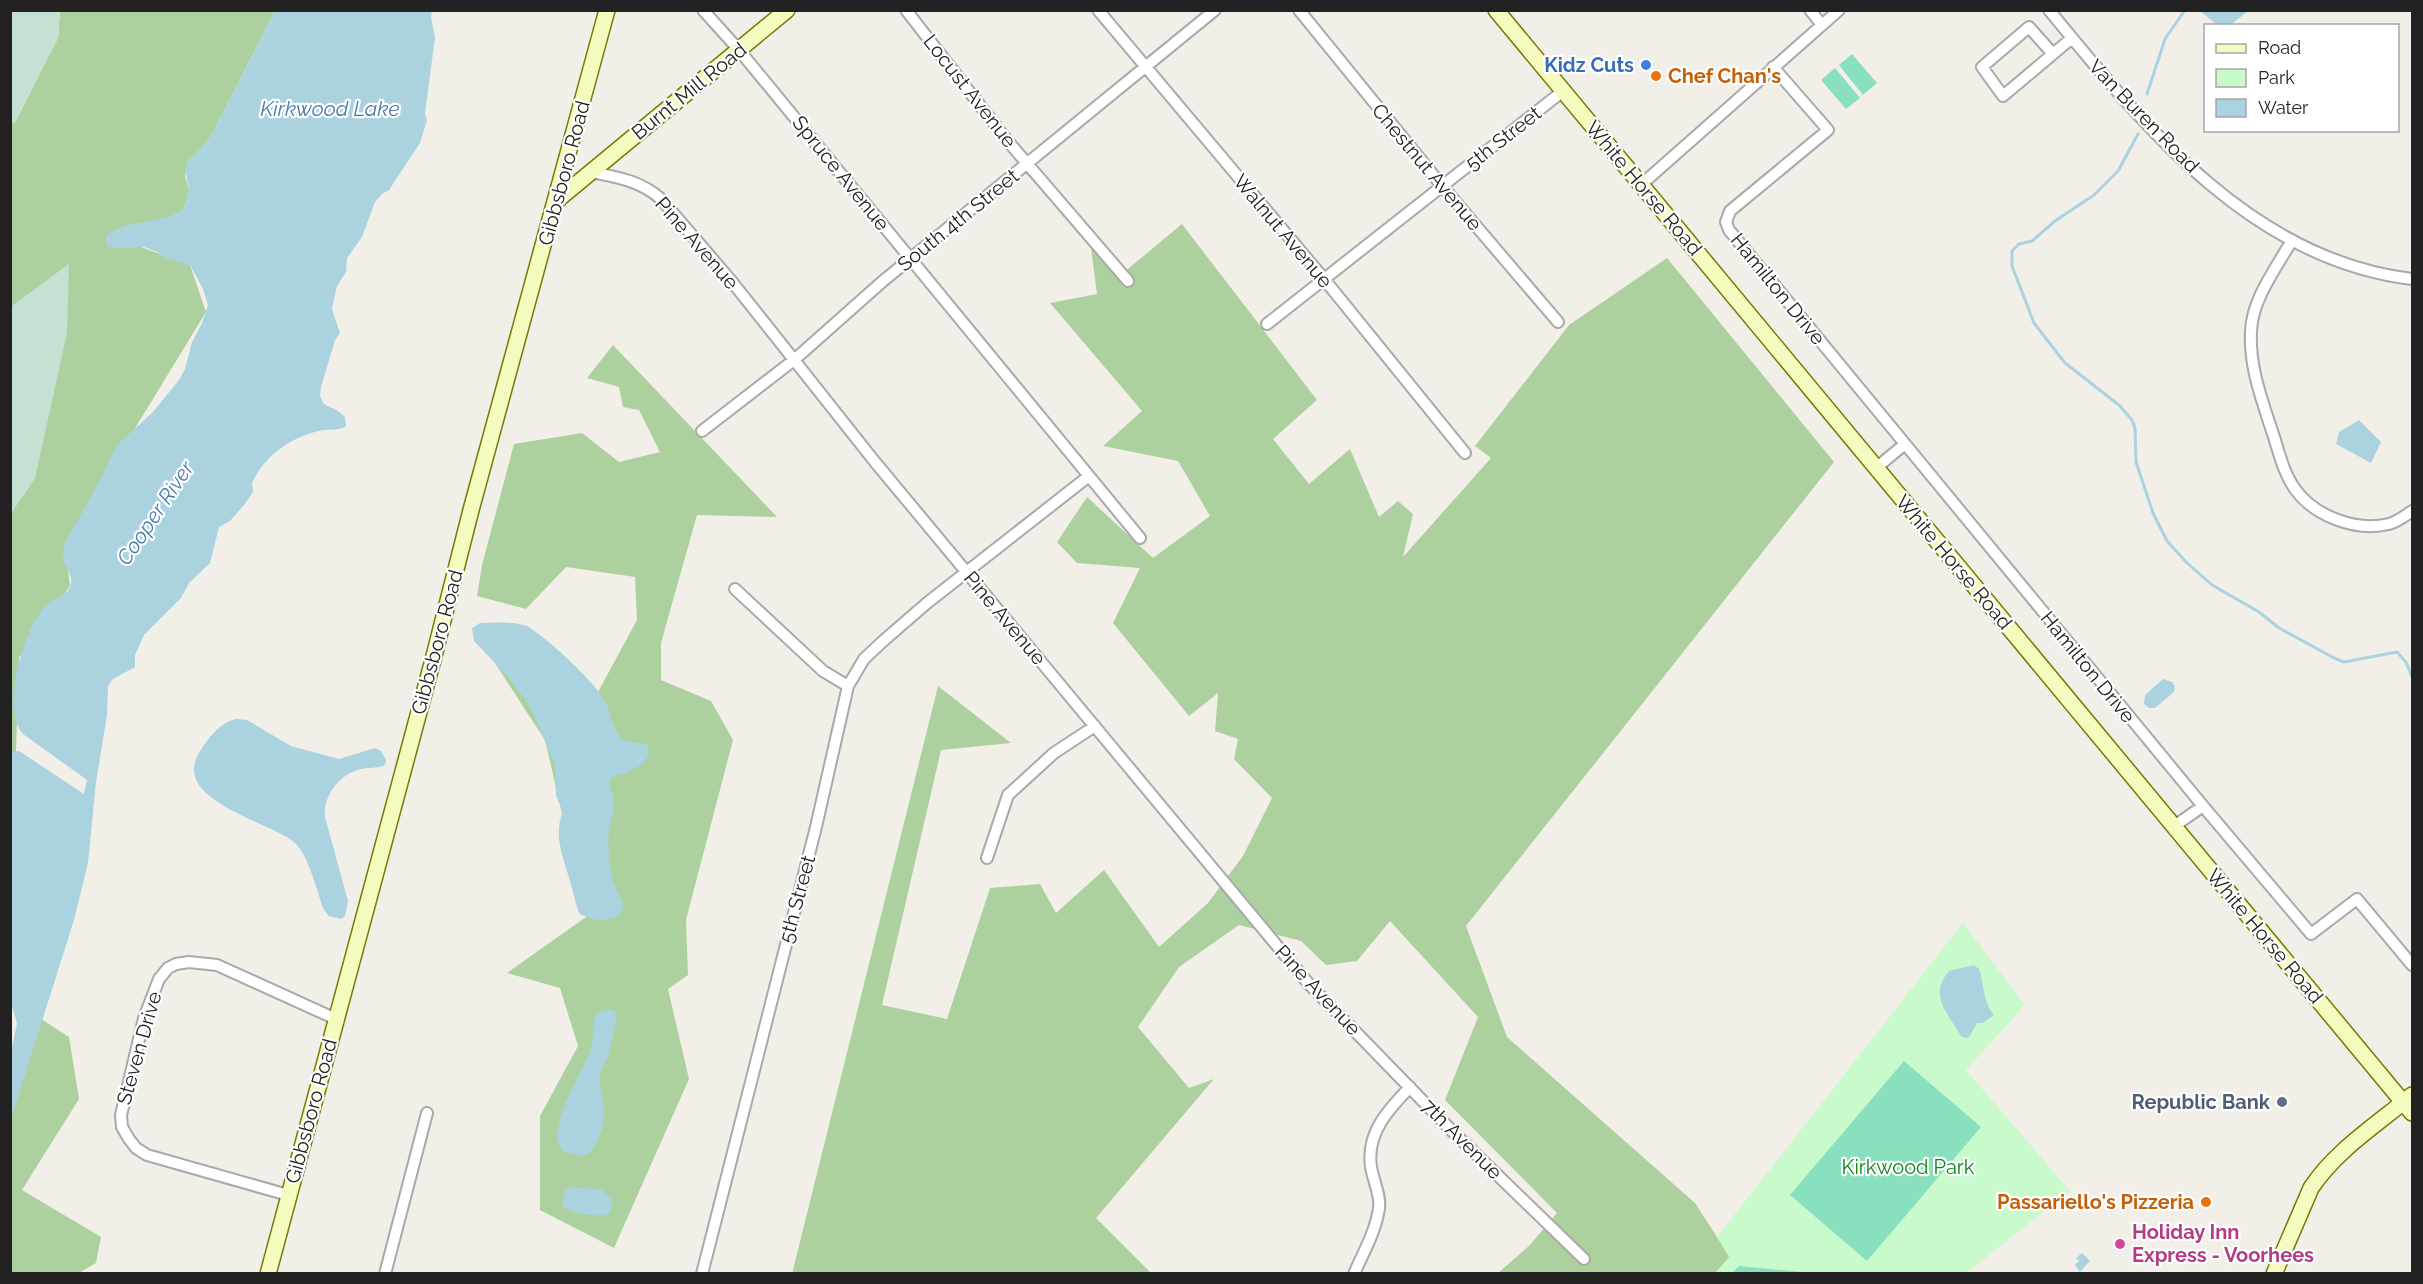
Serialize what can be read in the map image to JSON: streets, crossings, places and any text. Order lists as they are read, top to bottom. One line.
{"streets":{"street":["Burnt Mill Road","Locust Avenue","Van Buren Road","5th Street","Chestnut Avenue","Gibbsboro Road","Spruce Avenue","White Horse Road","South 4th Street","Walnut Avenue","Pine Avenue","Hamilton Drive","Steven Drive","7th Avenue"]},"crossings":[["Burnt Mill Road","Gibbsboro Road"],["Burnt Mill Road","Spruce Avenue"],["Burnt Mill Road","Pine Avenue"],["Locust Avenue","South 4th Street"],["5th Street","Chestnut Avenue"],["5th Street","Spruce Avenue"],["5th Street","White Horse Road"],["5th Street","Walnut Avenue"],["5th Street","Pine Avenue"],["Gibbsboro Road","Steven Drive"],["Spruce Avenue","South 4th Street"],["South 4th Street","Walnut Avenue"],["South 4th Street","Pine Avenue"],["Pine Avenue","7th Avenue"]],"water":["Kirkwood Lake","Cooper River"],"parks":["Kirkwood Park"],"places":["Kidz Cuts","Chef Chan's","Republic Bank","Passariello's Pizzeria","Holiday Inn Express - Voorhees"],"legend":["Road","Park","Water"]}
